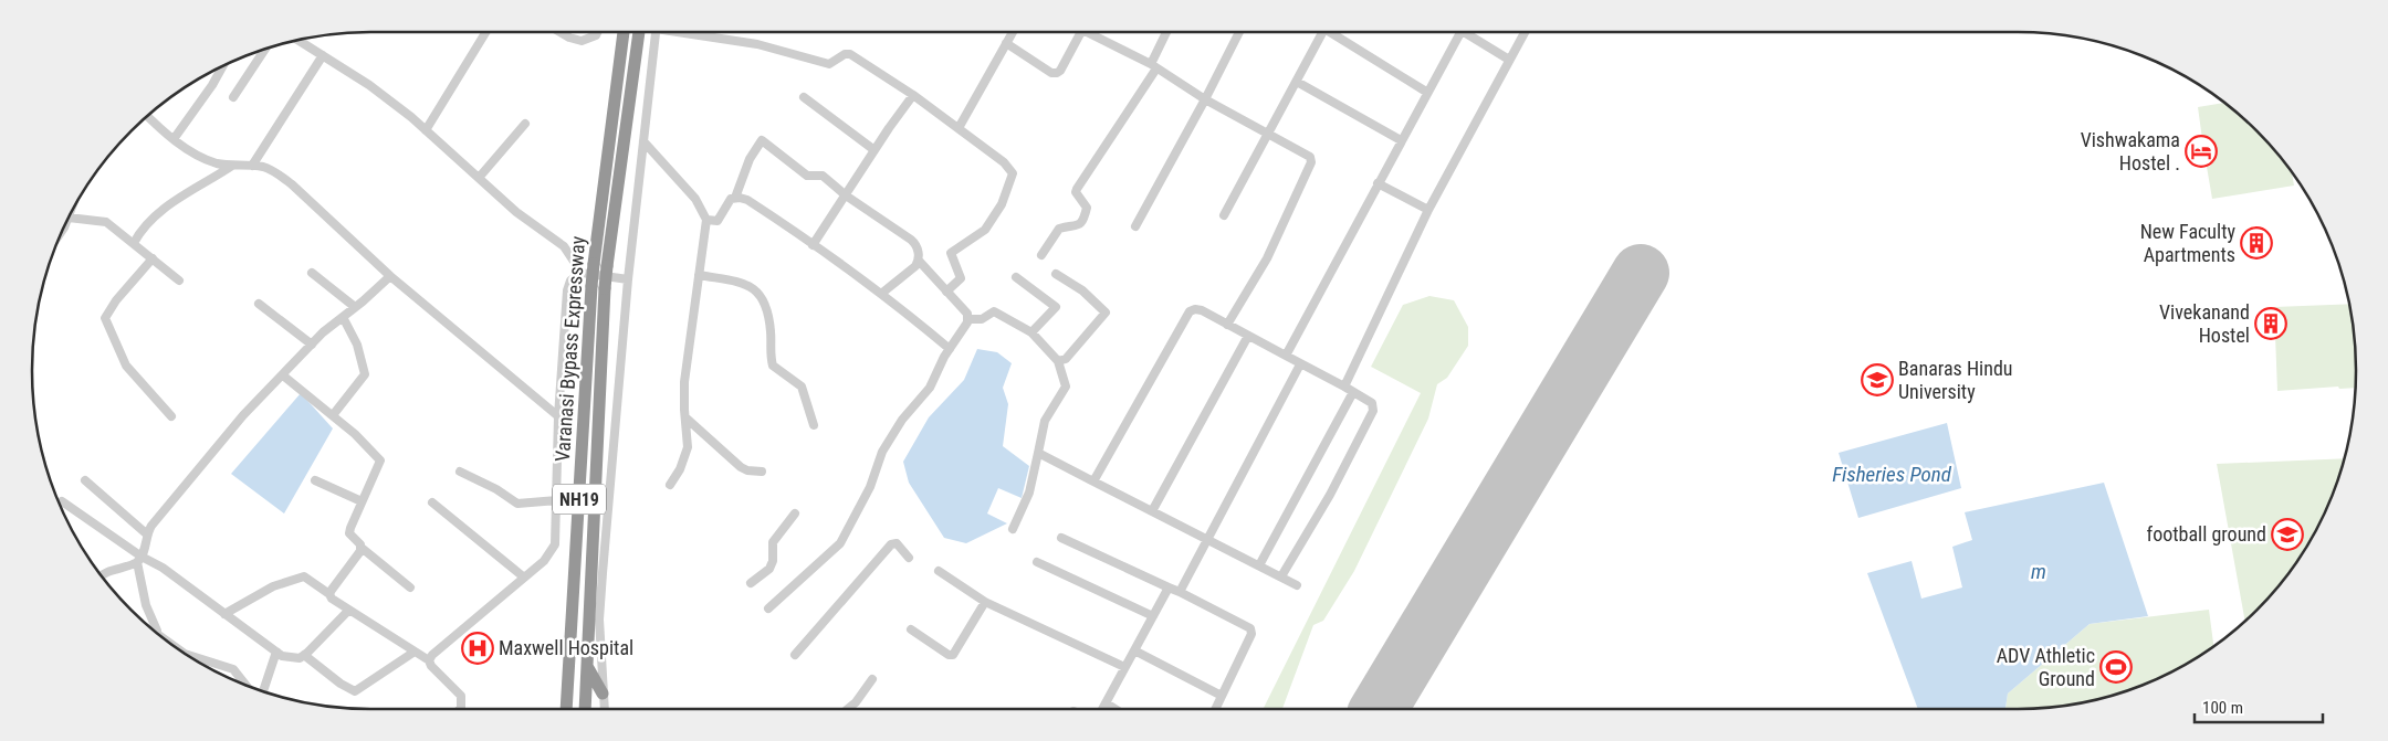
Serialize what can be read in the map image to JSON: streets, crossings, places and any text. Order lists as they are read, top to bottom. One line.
{"streets":{"highway":["Varanasi Bypass Expressway","NH19"]},"water":["Fisheries Pond","m"],"places":{"hotel":["Vishwakama Hostel ."],"building":["New Faculty Apartments","Vivekanand Hostel"],"school or university":["Banaras Hindu University","football ground"],"hospital":["Maxwell Hospital"],"sports":["ADV Athletic Ground"]},"scale_bar":"100 m"}
